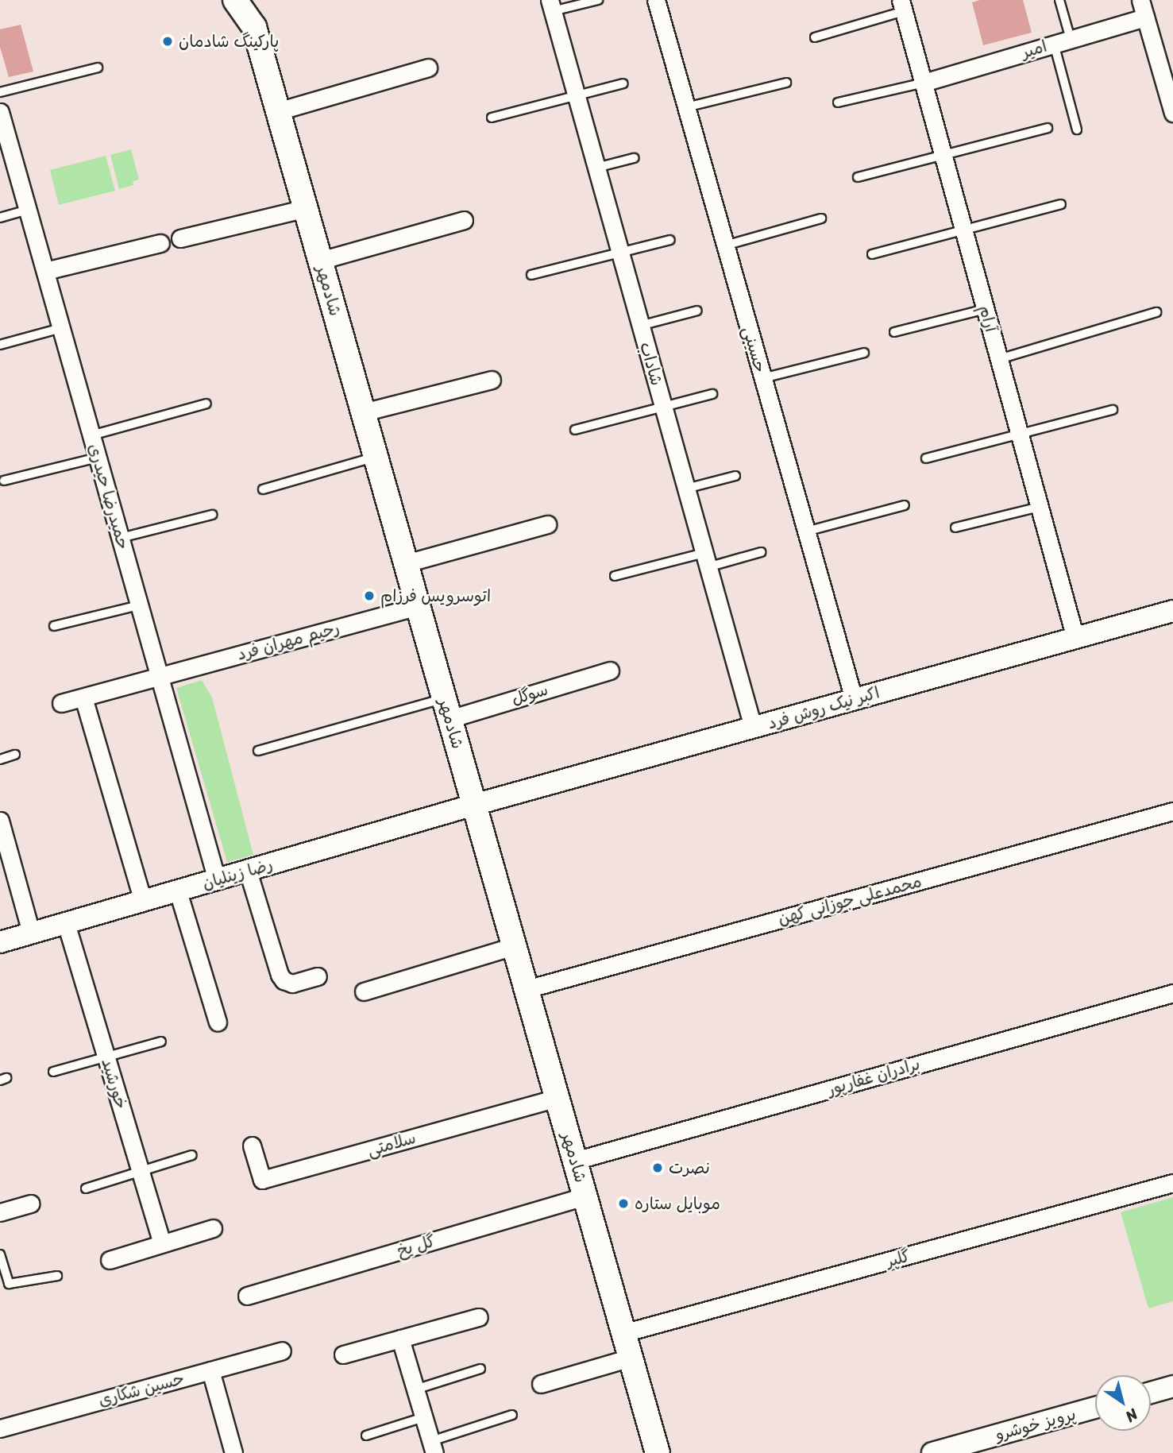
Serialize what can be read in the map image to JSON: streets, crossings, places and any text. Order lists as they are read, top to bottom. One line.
{"streets":{"main road":["شادمهر"],"street":["امیر","آرام","حسینی","شاداب","حمیدرضا حیدری","رحیم مهران فرد","سوگل","اکبر نیک روش فرد","رضا زینلیان","محمدعلی جوزانی کهن","برادران غفارپور","خورشید","سلامتی","گل یخ","گلپر","حسین شکاری","پرویز خوشرو"]},"crossings":[["امیر","آرام"],["شادمهر","رحیم مهران فرد"],["شادمهر","سوگل"],["شادمهر","اکبر نیک روش فرد"],["شادمهر","رضا زینلیان"],["شادمهر","محمدعلی جوزانی کهن"],["شادمهر","برادران غفارپور"],["شادمهر","سلامتی"],["شادمهر","گل یخ"],["شادمهر","گلپر"],["آرام","اکبر نیک روش فرد"],["حسینی","اکبر نیک روش فرد"],["شاداب","اکبر نیک روش فرد"],["حمیدرضا حیدری","رحیم مهران فرد"],["حمیدرضا حیدری","رضا زینلیان"],["اکبر نیک روش فرد","رضا زینلیان"],["رضا زینلیان","خورشید"]],"places":["پارکینگ شادمان","اتوسرویس فرزام","نصرت","موبایل ستاره"],"north":"bottom right"}
